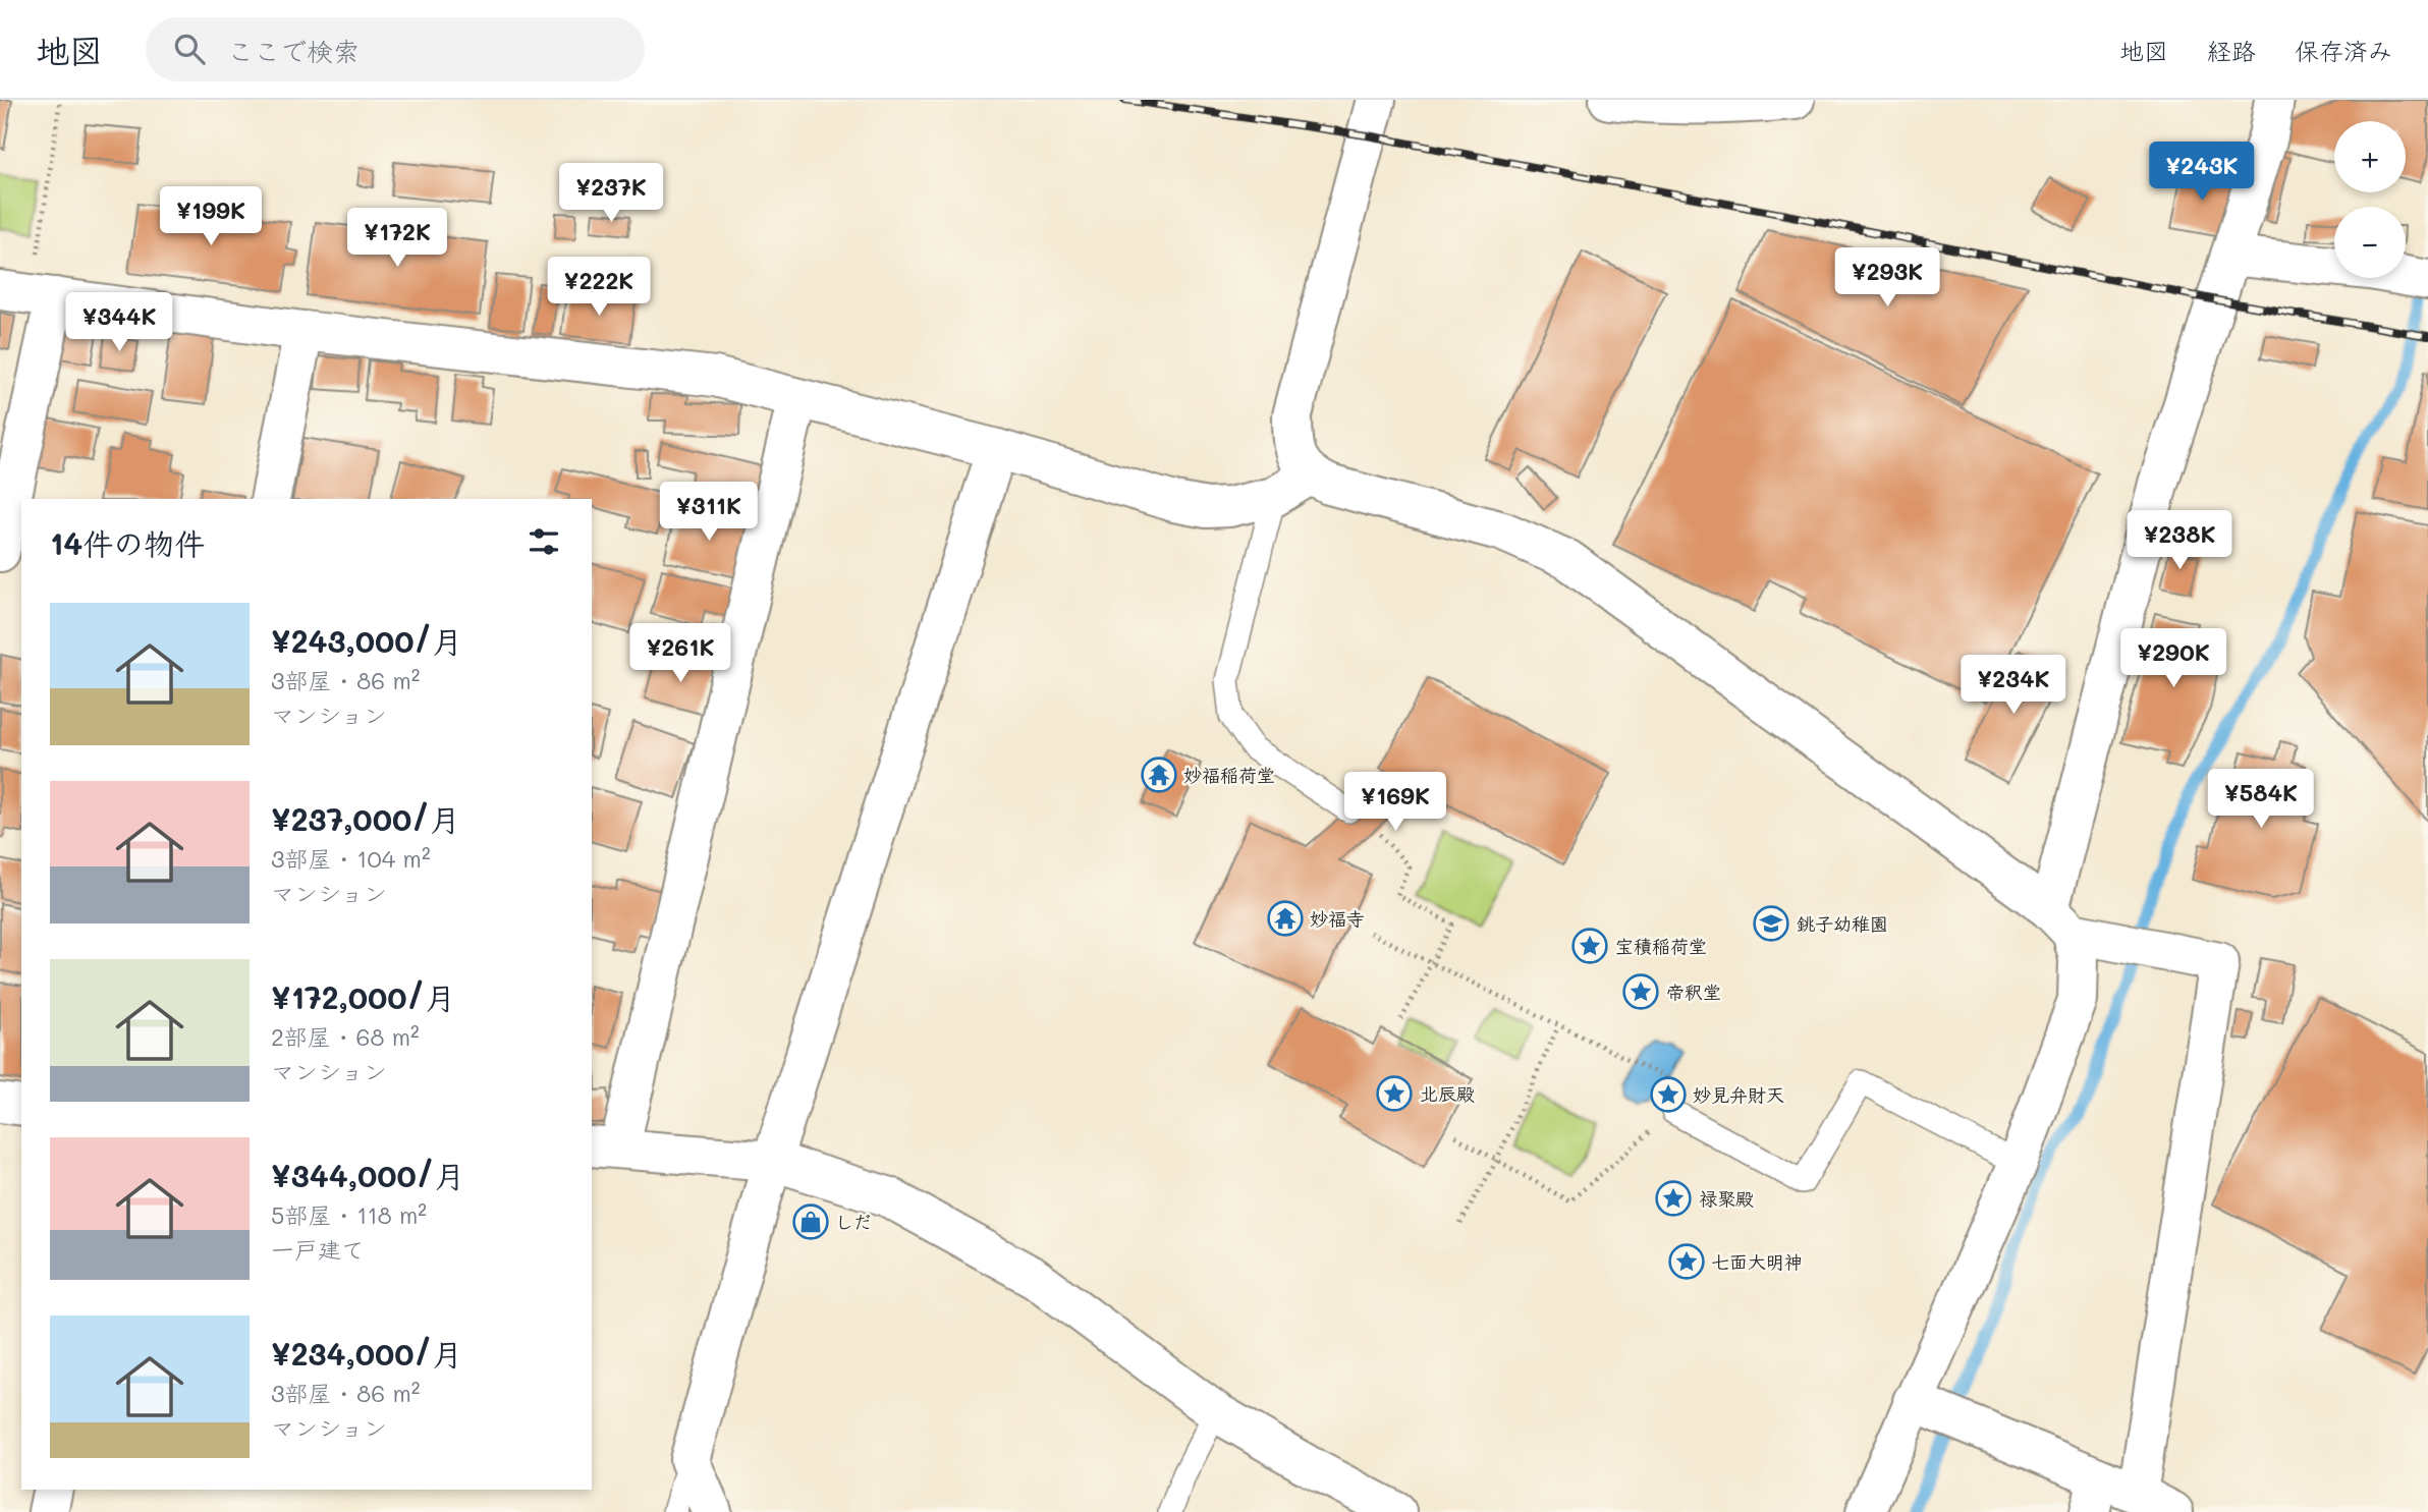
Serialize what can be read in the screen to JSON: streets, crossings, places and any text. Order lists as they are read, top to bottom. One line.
{"places":{"temple":["妙福稲荷堂","妙福寺"],"school or university":["銚子幼稚園"],"place":["宝積稲荷堂","帝釈堂","北辰殿","妙見弁財天","禄聚殿","七面大明神"],"shop":["しだ"]},"page":{"header":"地図","search":"ここで検索","nav":["地図","経路","保存済み"],"map_buttons":["+","−"],"price":["¥243K","¥237K","¥199K","¥172K","¥293K","¥222K","¥344K","¥311K","¥238K","¥261K","¥290K","¥234K","¥584K","¥169K"],"heading":"14件の物件","list":[{"name":"¥243,000/月","note":"3部屋 · 86 m² · マンション"},{"name":"¥237,000/月","note":"3部屋 · 104 m² · マンション"},{"name":"¥172,000/月","note":"2部屋 · 68 m² · マンション"},{"name":"¥344,000/月","note":"5部屋 · 118 m² · 一戸建て"},{"name":"¥234,000/月","note":"3部屋 · 86 m² · マンション"}]}}
